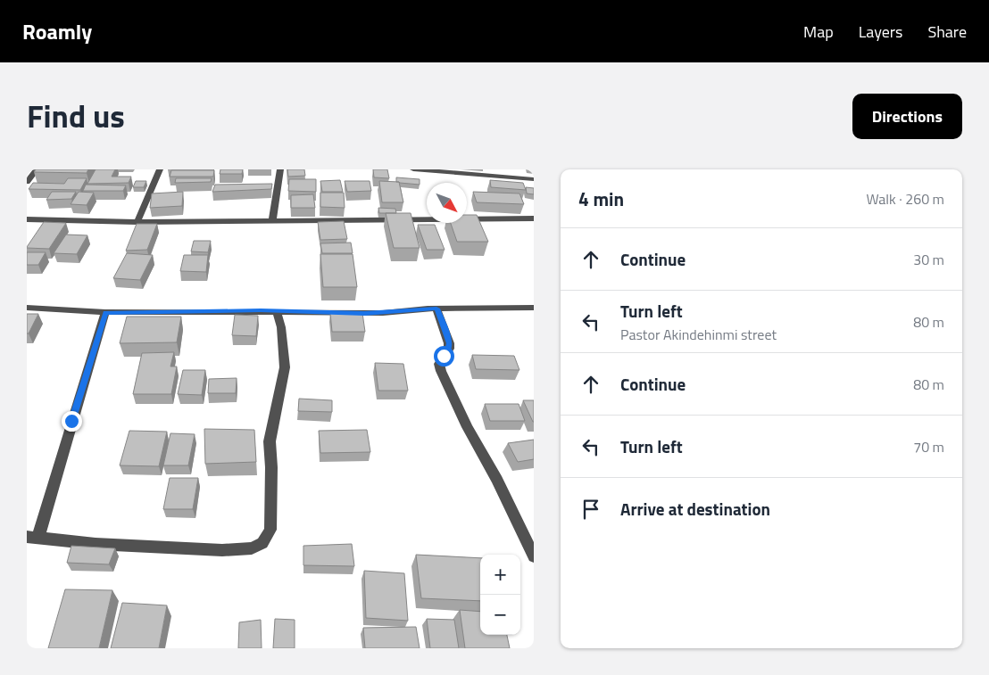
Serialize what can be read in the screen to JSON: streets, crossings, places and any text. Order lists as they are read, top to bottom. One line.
{"north":"bottom right","page":{"header":"Roamly","nav":["Map","Layers","Share"],"title":"Find us","buttons":"Directions","heading":["4 min","Walk · 260 m"],"list":[["Continue","30 m"],["Turn left","Pastor Akindehinmi street","80 m"],["Continue","80 m"],["Turn left","70 m"],"Arrive at destination"],"map_buttons":["+","−"]}}
